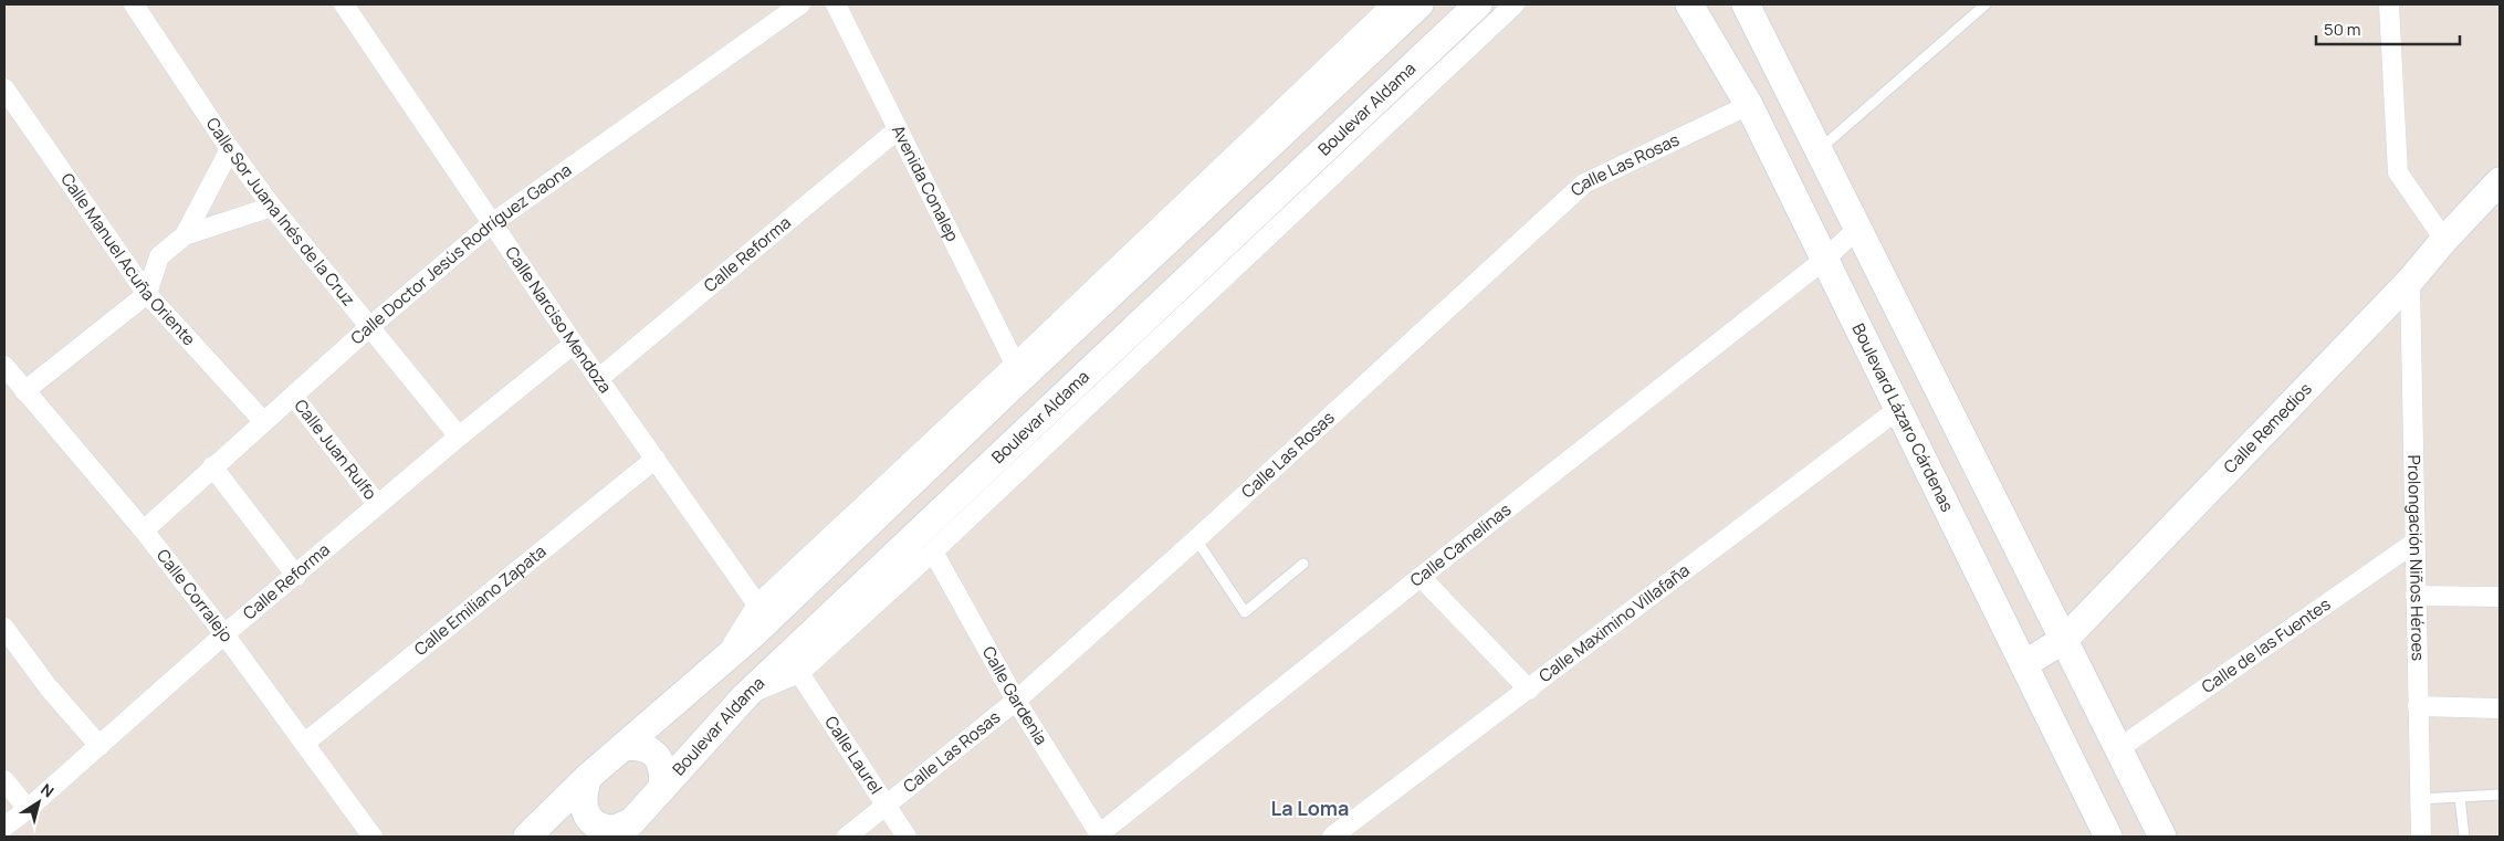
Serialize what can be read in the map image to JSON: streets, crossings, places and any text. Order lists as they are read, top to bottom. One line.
{"streets":{"street":["Boulevar Aldama","Calle Las Rosas","Avenida Conalep","Calle Sor Juana Inés de la Cruz","Calle Reforma","Calle Doctor Jesús Rodríguez Gaona","Calle Manuel Acuña Oriente","Calle Narciso Mendoza","Boulevard Lázaro Cárdenas","Calle Remedios","Calle Juan Rulfo","Calle Camelinas","Prolongación Niños Héroes","Calle Corralejo","Calle Emiliano Zapata","Calle Maximino Villafaña","Calle de las Fuentes","Calle Gardenia","Calle Laurel"]},"crossings":[["Calle Las Rosas","Boulevard Lázaro Cárdenas"],["Calle Las Rosas","Calle Gardenia"],["Calle Las Rosas","Calle Laurel"],["Avenida Conalep","Calle Reforma"],["Calle Sor Juana Inés de la Cruz","Calle Reforma"],["Calle Sor Juana Inés de la Cruz","Calle Doctor Jesús Rodríguez Gaona"],["Calle Reforma","Calle Narciso Mendoza"],["Calle Reforma","Calle Juan Rulfo"],["Calle Reforma","Calle Corralejo"],["Calle Doctor Jesús Rodríguez Gaona","Calle Manuel Acuña Oriente"],["Calle Doctor Jesús Rodríguez Gaona","Calle Narciso Mendoza"],["Calle Doctor Jesús Rodríguez Gaona","Calle Juan Rulfo"],["Calle Doctor Jesús Rodríguez Gaona","Calle Corralejo"],["Calle Narciso Mendoza","Calle Emiliano Zapata"],["Boulevard Lázaro Cárdenas","Calle Remedios"],["Boulevard Lázaro Cárdenas","Calle Camelinas"],["Boulevard Lázaro Cárdenas","Calle Maximino Villafaña"],["Calle Remedios","Prolongación Niños Héroes"],["Calle Camelinas","Calle Gardenia"],["Prolongación Niños Héroes","Calle de las Fuentes"],["Calle Corralejo","Calle Emiliano Zapata"]],"districts":["La Loma"],"scale_bar":"50 m","north":"top right"}
